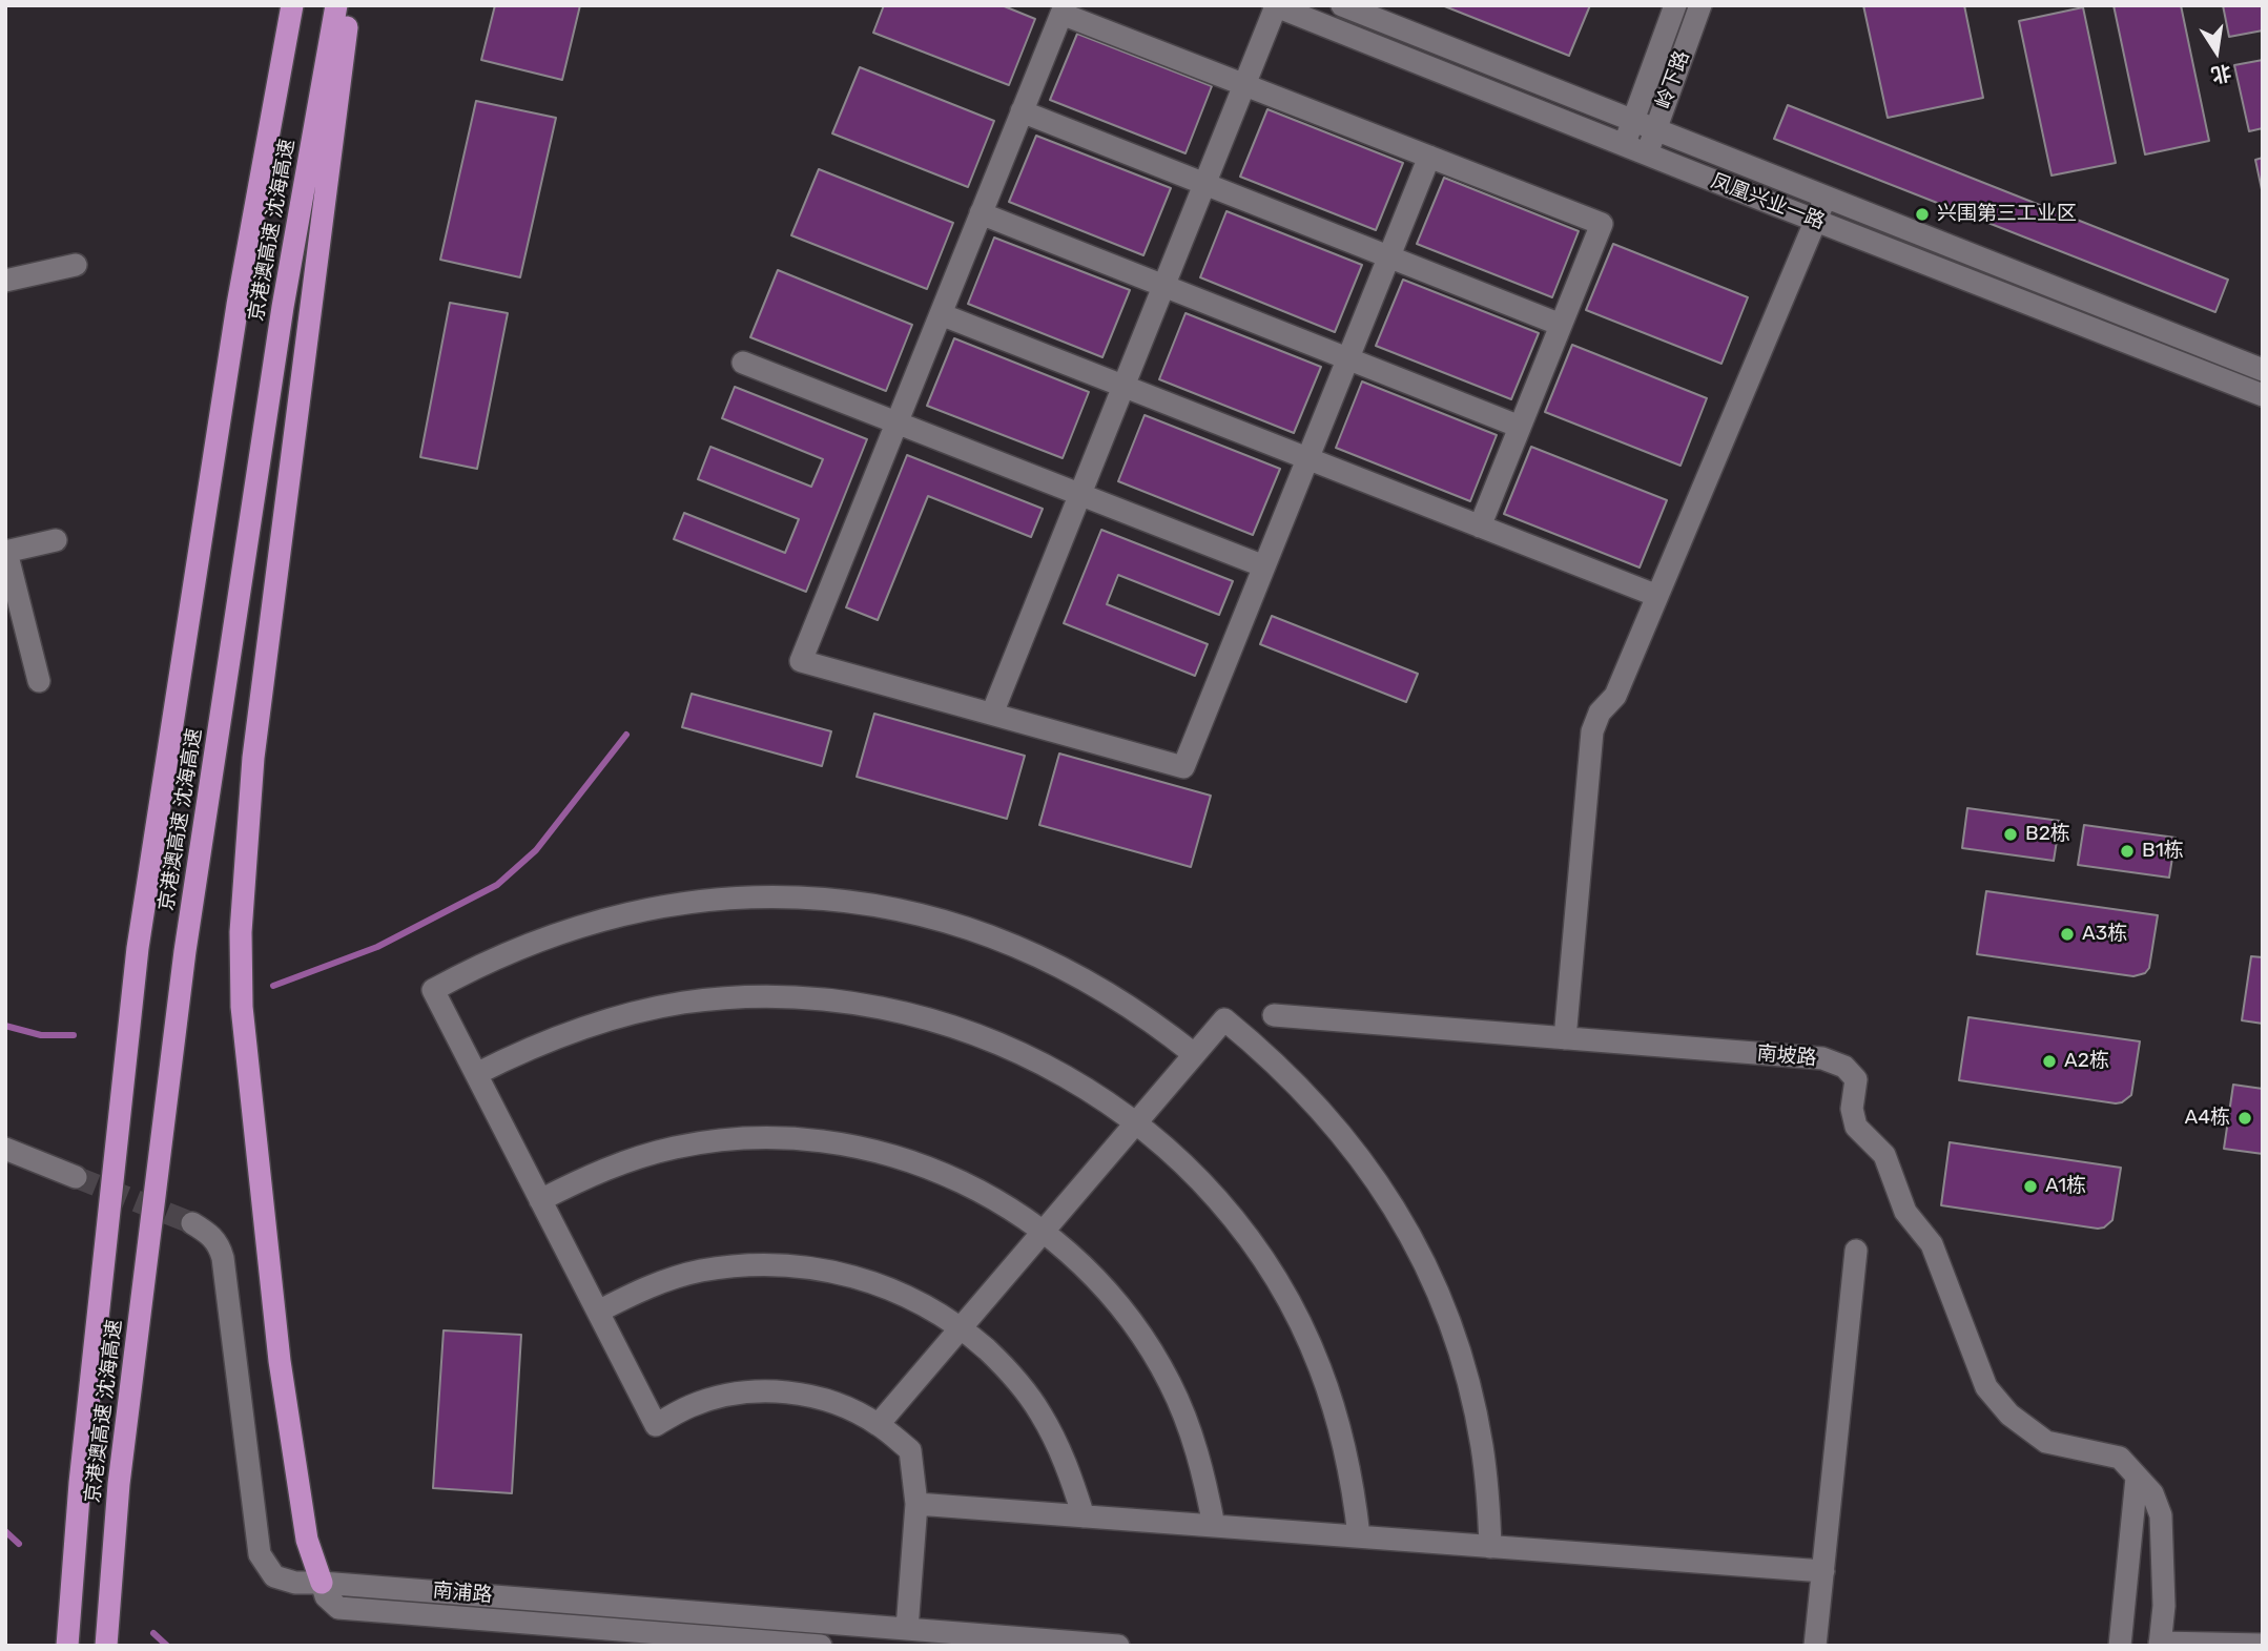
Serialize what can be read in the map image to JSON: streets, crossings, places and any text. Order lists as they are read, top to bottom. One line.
{"streets":{"highway":["京港澳高速 沈海高速"],"street":["岭下路","凤凰兴业一路","南坡路","南浦路"]},"crossings":[["岭下路","凤凰兴业一路"]],"places":["兴围第三工业区","B2栋","B1栋","A3栋","A2栋","A4栋","A1栋"],"north":"bottom"}
